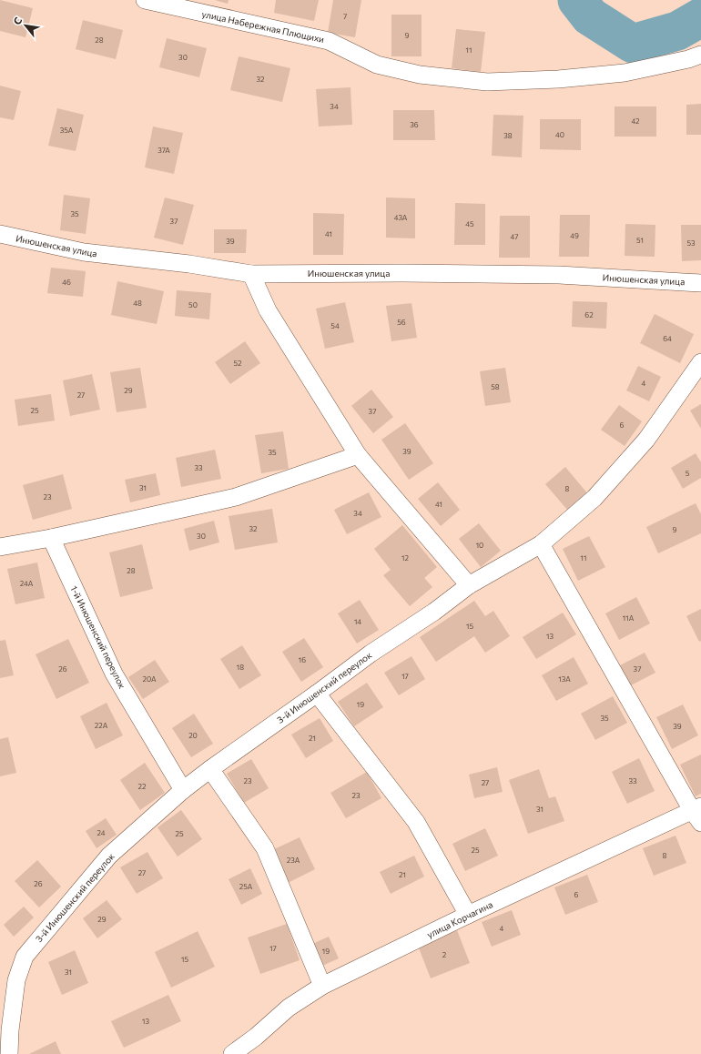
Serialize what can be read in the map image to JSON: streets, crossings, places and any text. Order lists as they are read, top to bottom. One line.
{"streets":{"street":["улица Набережная Плющихи","Инюшенская улица","1-й Инюшенский переулок","3-й Инюшенский переулок","улица Корчагина"]},"crossings":[["1-й Инюшенский переулок","3-й Инюшенский переулок"]],"house_numbers":["7","9","28","11","30","32","34","42","36","35А","40","38","37А","35","43А","37","45","41","49","47","51","39","53","46","48","50","62","56","54","64","52","4","58","29","27","25","37","6","39","35","33","5","31","8","23","41","34","32","9","30","10","12","11","28","24А","11А","14","15","13","16","18","26","37","17","20А","13А","19","35","22А","39","20","21","23","33","27","22","23","31","24","25","25","8","23А","27","21","26","25А","6","29","4","17","19","2","15","31","13"],"north":"top left"}
